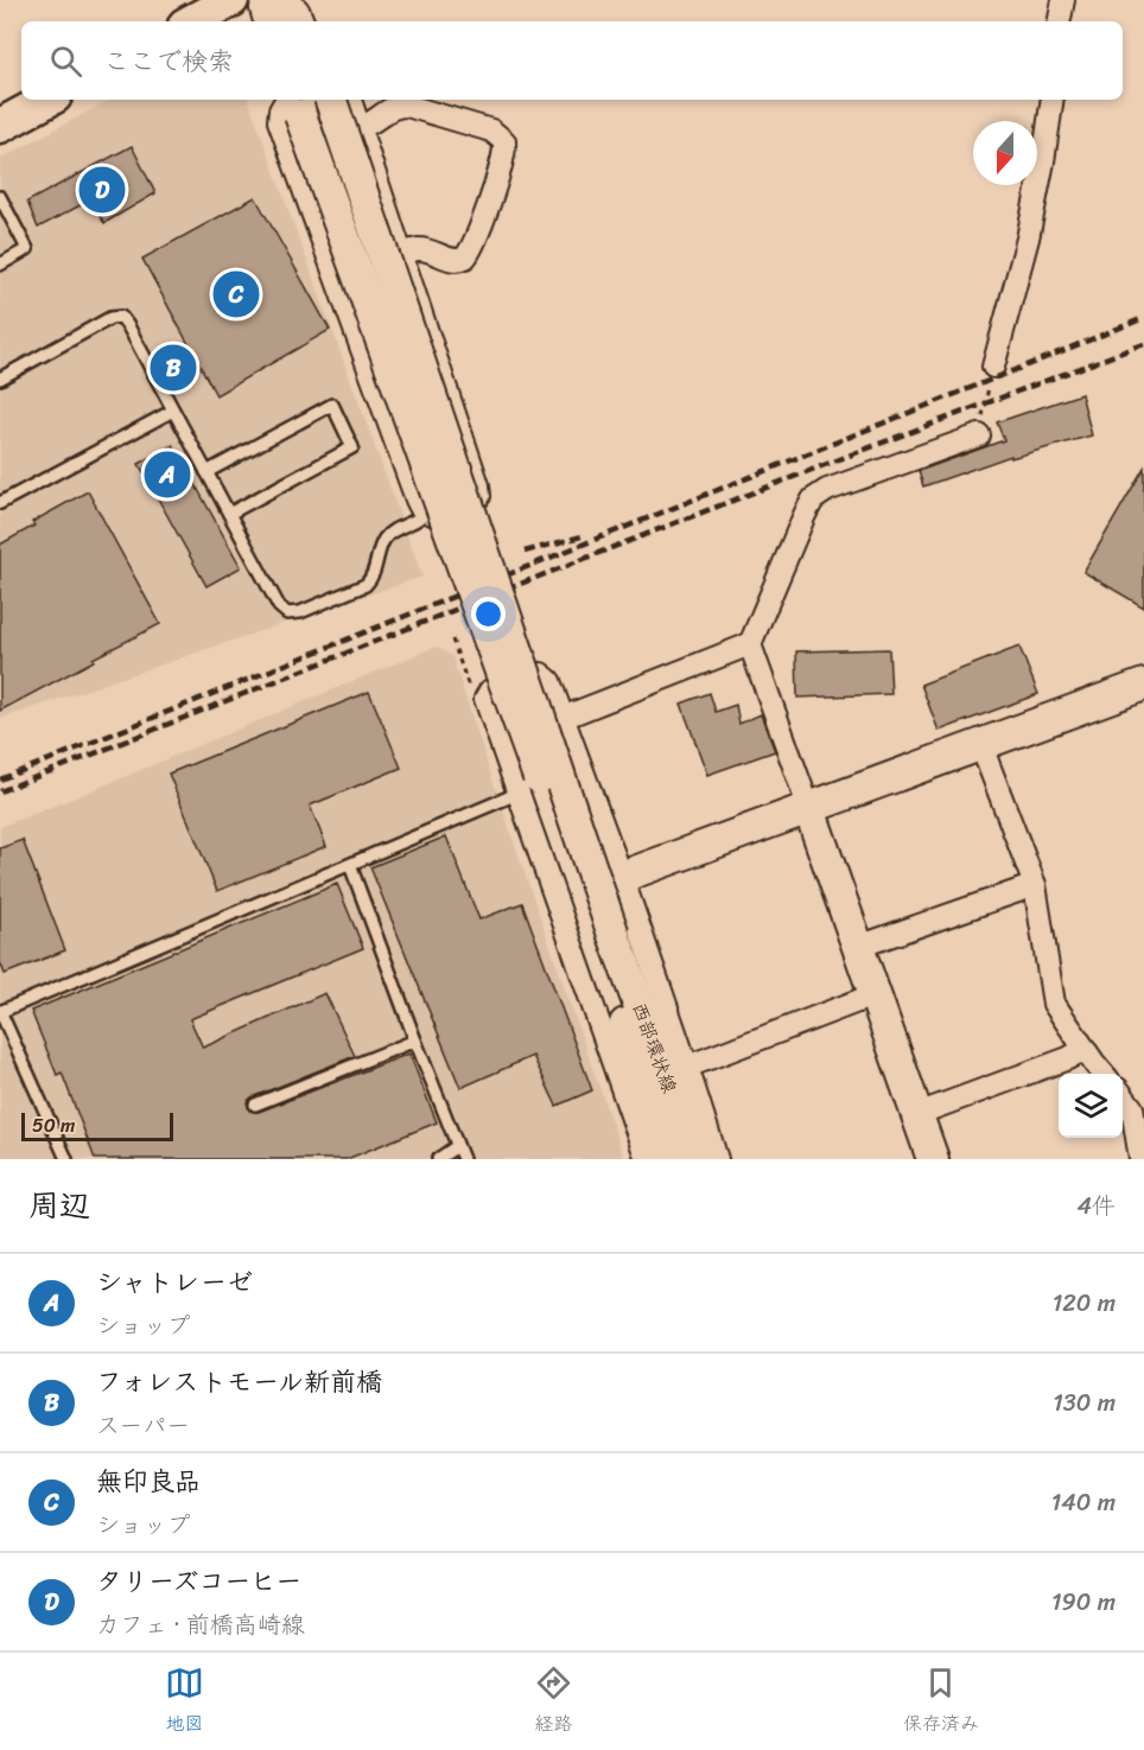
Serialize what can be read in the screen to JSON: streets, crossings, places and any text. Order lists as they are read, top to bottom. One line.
{"streets":{"street":["西部環状線"]},"scale_bar":"50 m","north":"bottom","page":{"search":"ここで検索","pins":["D","C","B","A"],"scale":"50 m","heading":["周辺","4件"],"list":[{"mark":"A","name":"シャトレーゼ","note":"ショップ","value":"120 m"},{"mark":"B","name":"フォレストモール新前橋","note":"スーパー","value":"130 m"},{"mark":"C","name":"無印良品","note":"ショップ","value":"140 m"},{"mark":"D","name":"タリーズコーヒー","note":"カフェ · 前橋高崎線","value":"190 m"}],"nav":["地図","経路","保存済み"]}}
